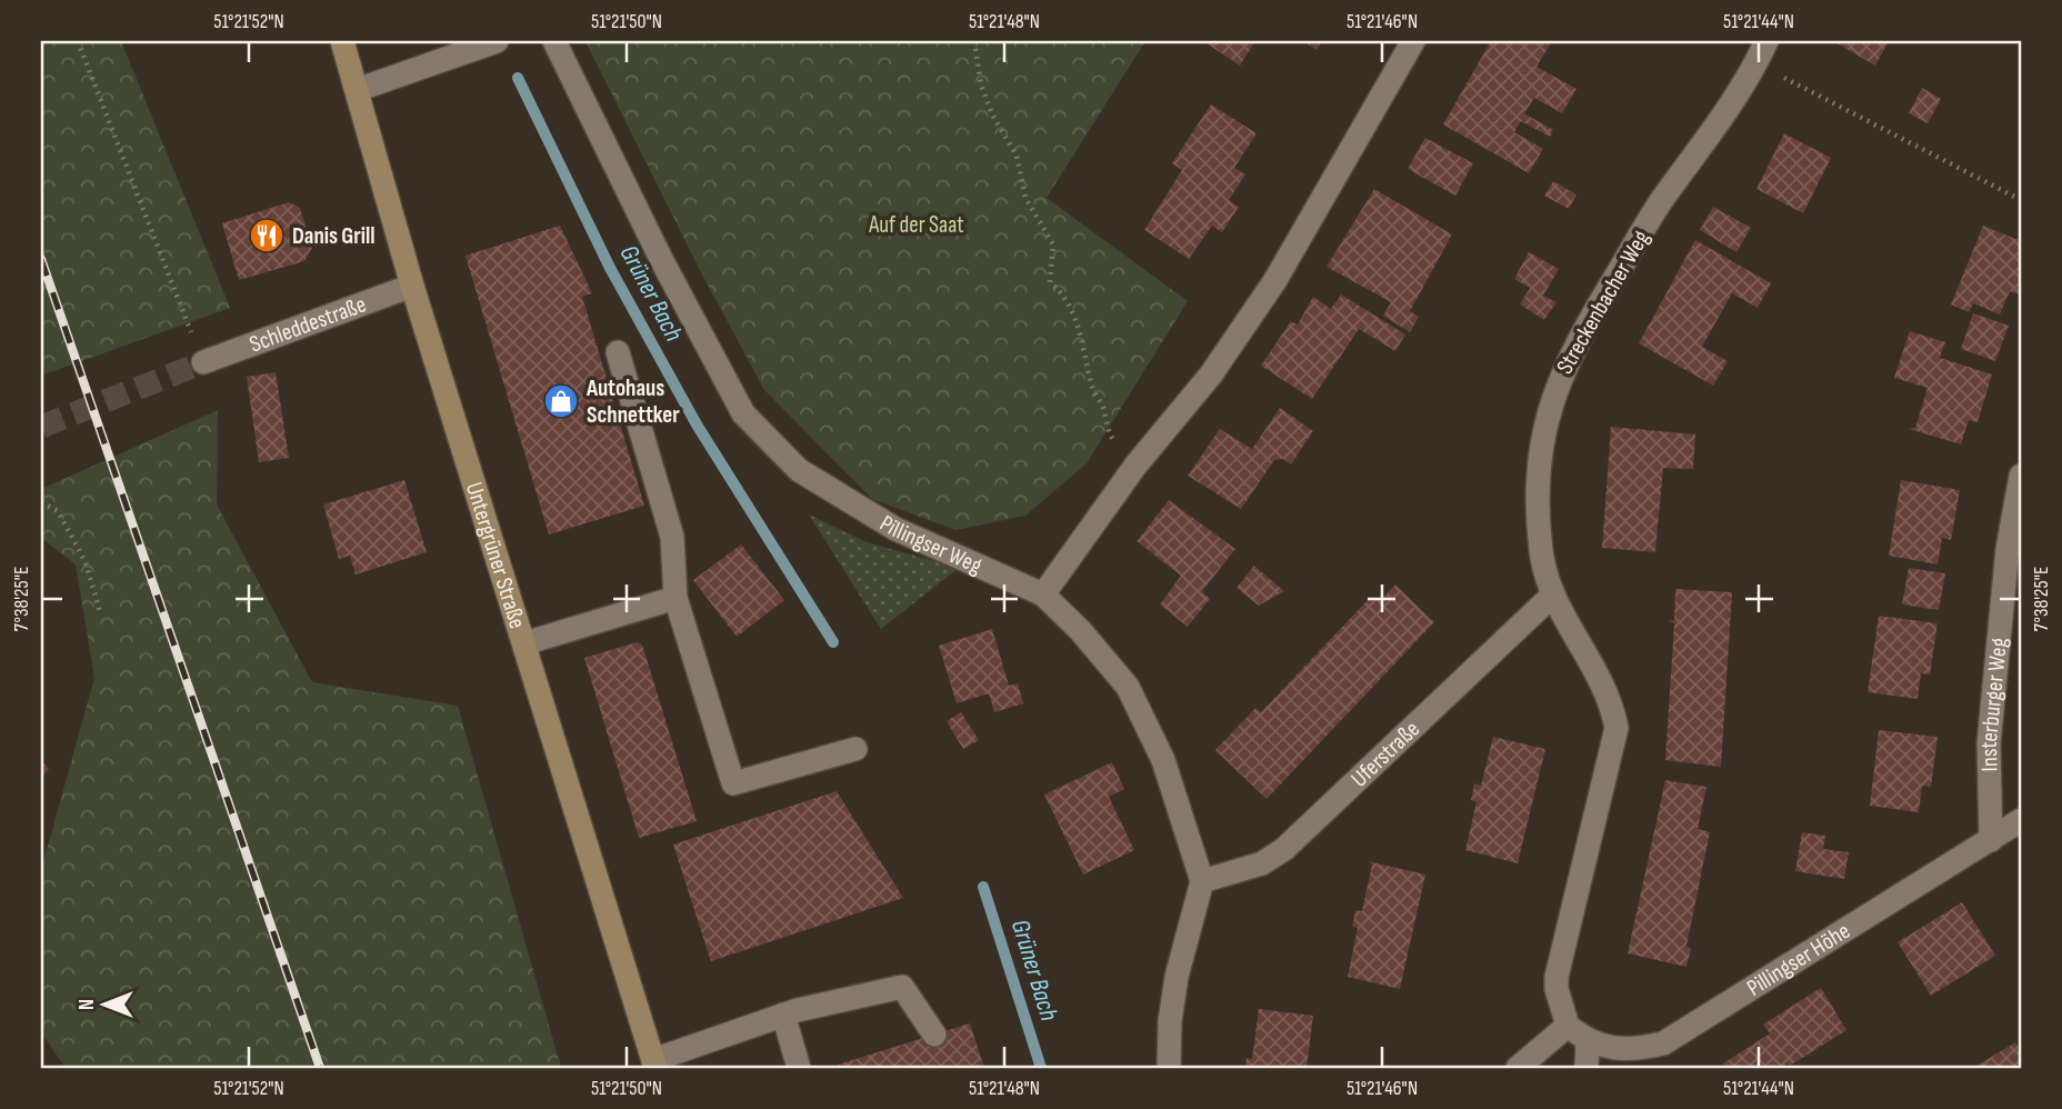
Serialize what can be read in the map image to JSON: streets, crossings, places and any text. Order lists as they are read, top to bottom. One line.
{"streets":{"main road":["Untergrüner Straße"],"street":["Streckenbacher Weg","Schleddestraße","Pillingser Weg","Insterburger Weg","Uferstraße","Pillingser Höhe"]},"crossings":[["Streckenbacher Weg","Uferstraße"],["Schleddestraße","Untergrüner Straße"],["Insterburger Weg","Pillingser Höhe"]],"water":["Grüner Bach"],"parks":["Auf der Saat"],"places":{"restaurant":["Danis Grill"],"shop":["Autohaus Schnettker"]},"north":"left","coordinates":["51°21'52\"N","51°21'50\"N","51°21'48\"N","51°21'46\"N","51°21'44\"N","7°38'25\"E"]}
